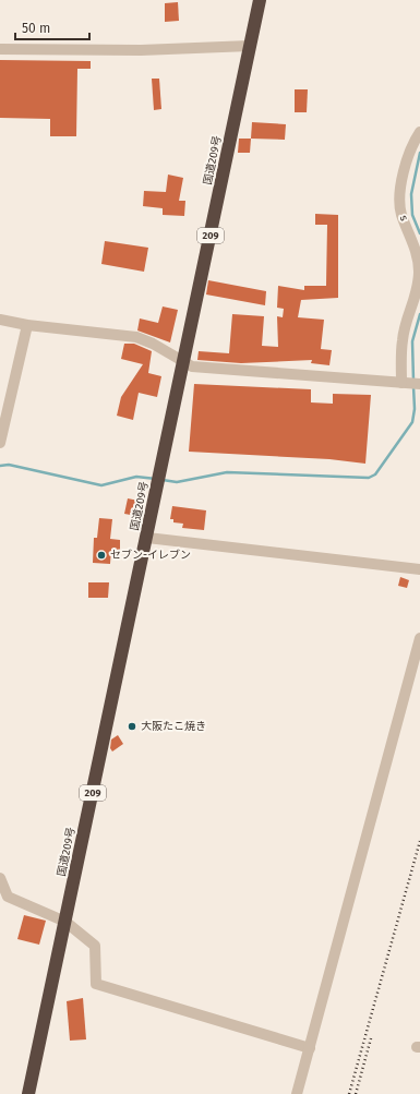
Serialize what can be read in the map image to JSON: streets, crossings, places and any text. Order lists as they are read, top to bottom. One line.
{"streets":{"highway":["国道209号","209"],"street":["s"]},"places":["セブン-イレブン","大阪たこ焼き"],"scale_bar":"50 m"}
